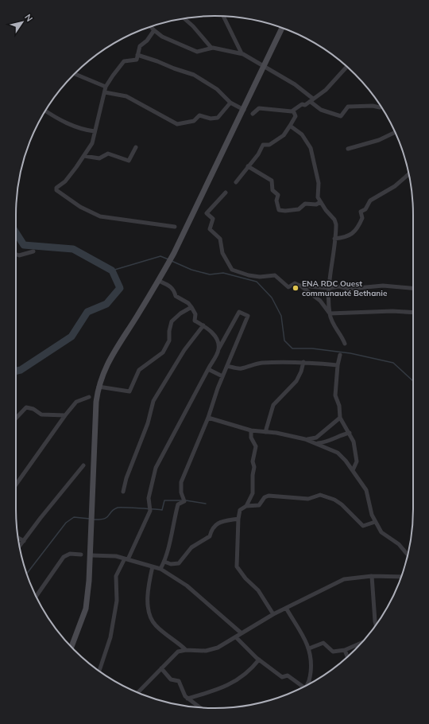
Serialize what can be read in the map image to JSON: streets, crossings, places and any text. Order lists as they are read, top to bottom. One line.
{"places":["ENA RDC Ouest communauté Bethanie"],"north":"top right"}
